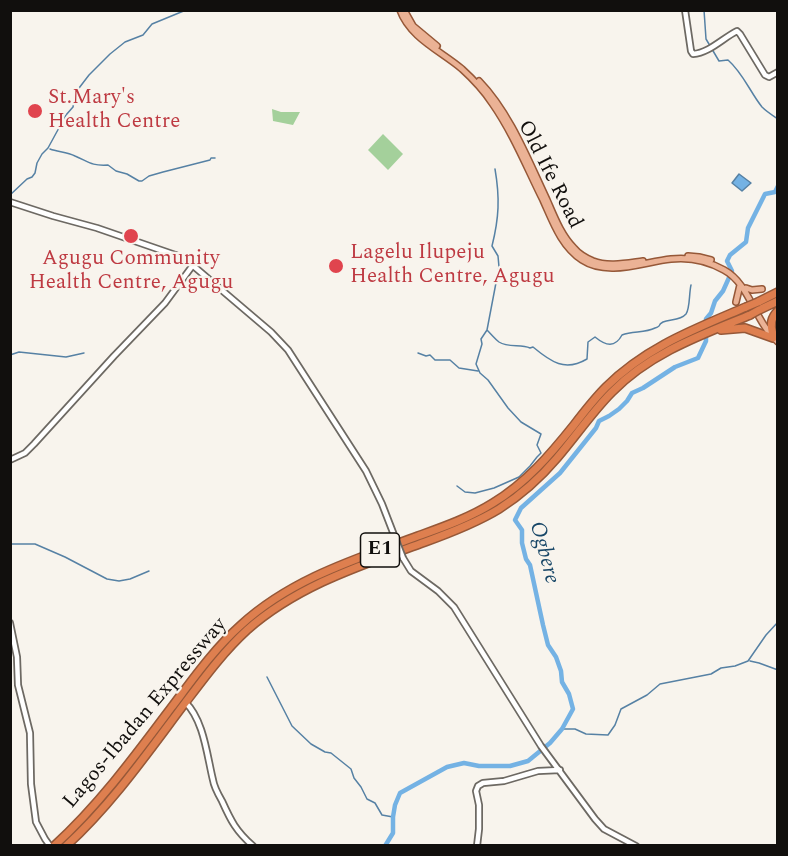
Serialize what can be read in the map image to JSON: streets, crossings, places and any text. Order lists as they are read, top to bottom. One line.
{"streets":{"highway":["E1","Lagos-Ibadan Expressway"],"main road":["Old Ife Road"]},"water":["Ogbere"],"places":["St.Mary's Health Centre","Agugu Community Health Centre, Agugu","Lagelu Ilupeju Health Centre, Agugu"]}
